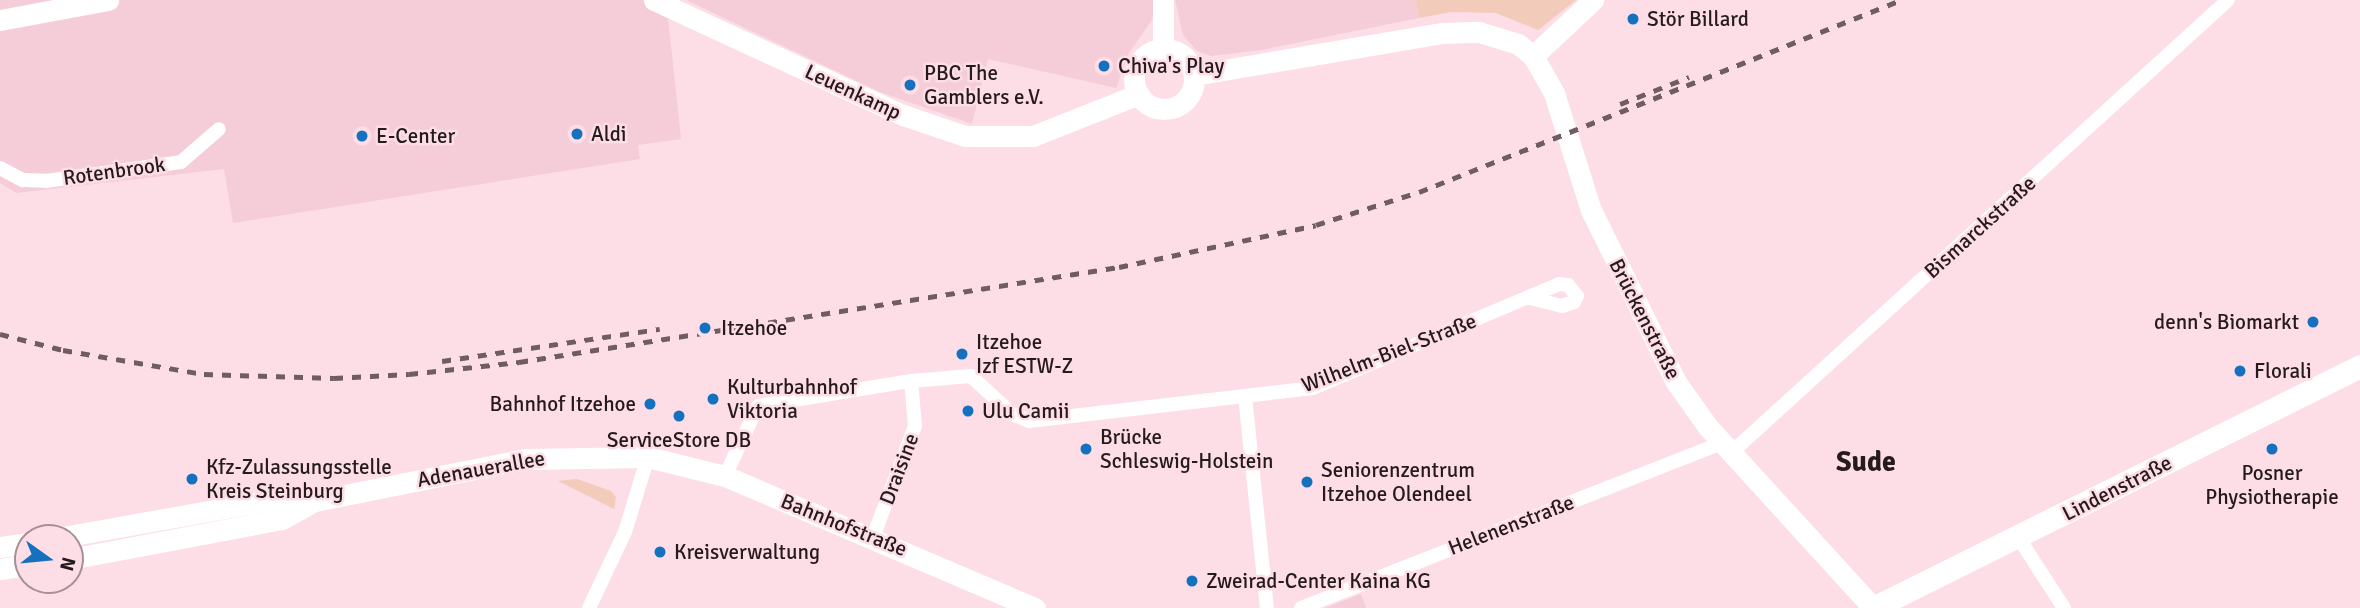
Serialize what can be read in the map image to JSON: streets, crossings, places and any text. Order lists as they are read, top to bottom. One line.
{"streets":{"main road":["Lindenstraße"],"street":["Leuenkamp","Rotenbrook","Bismarckstraße","Brückenstraße","Wilhelm-Biel-Straße","Adenauerallee","Draisine","Bahnhofstraße","Helenenstraße"]},"crossings":[["Bismarckstraße","Brückenstraße"],["Bismarckstraße","Helenenstraße"],["Brückenstraße","Lindenstraße"],["Brückenstraße","Helenenstraße"],["Wilhelm-Biel-Straße","Draisine"],["Adenauerallee","Bahnhofstraße"],["Draisine","Bahnhofstraße"]],"districts":["Sude"],"places":["Stör Billard","Chiva's Play","PBC The Gamblers e.V.","Aldi","E-Center","denn's Biomarkt","Itzehoe","Itzehoe Izf ESTW-Z","Florali","Kulturbahnhof Viktoria","Bahnhof Itzehoe","Ulu Camii","ServiceStore DB","Brücke Schleswig-Holstein","Posner Physiotherapie","Kfz-Zulassungsstelle Kreis Steinburg","Seniorenzentrum Itzehoe Olendeel","Kreisverwaltung","Zweirad-Center Kaina KG"],"north":"right"}
